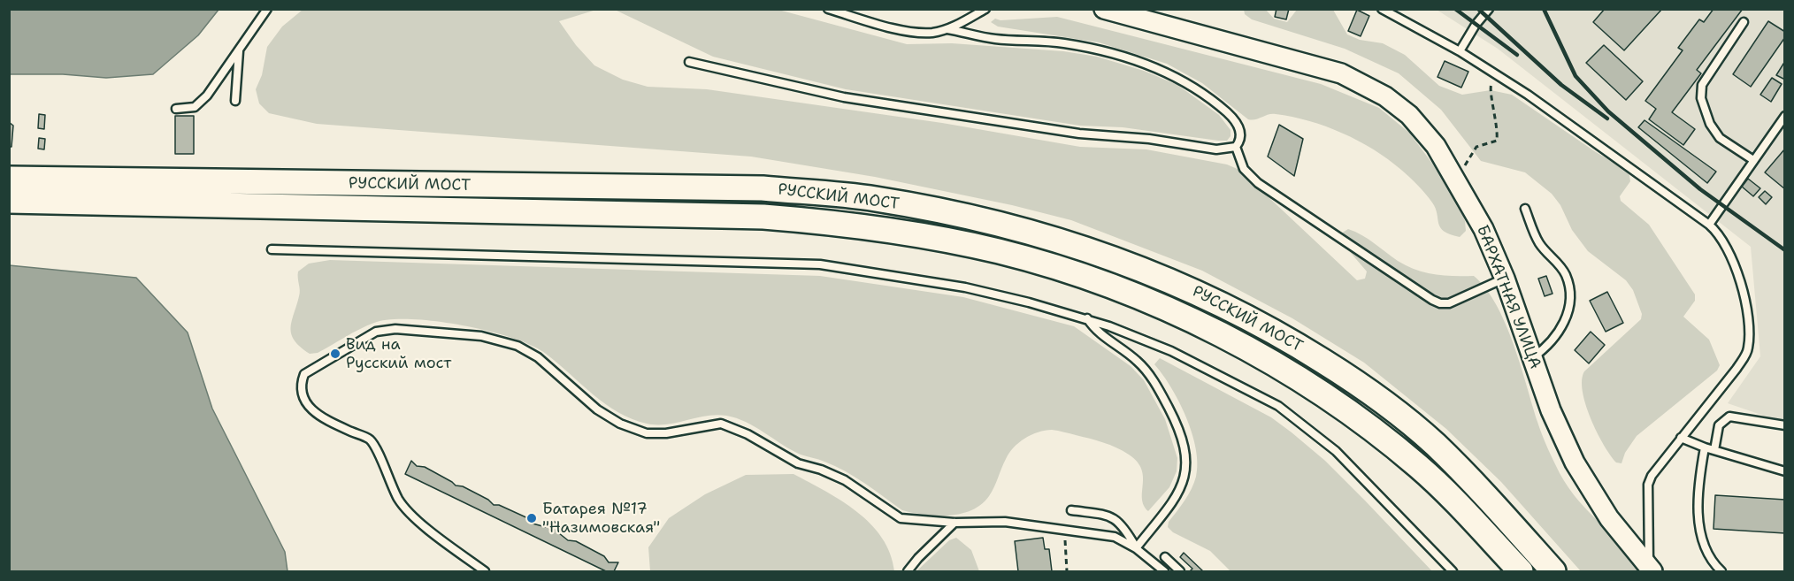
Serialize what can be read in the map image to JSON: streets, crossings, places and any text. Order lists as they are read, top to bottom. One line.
{"streets":{"main road":["РУССКИЙ МОСТ"],"street":["БАРХАТНАЯ УЛИЦА"]},"places":["Вид на Русский мост","Батарея №17 \"Назимовская\""]}
